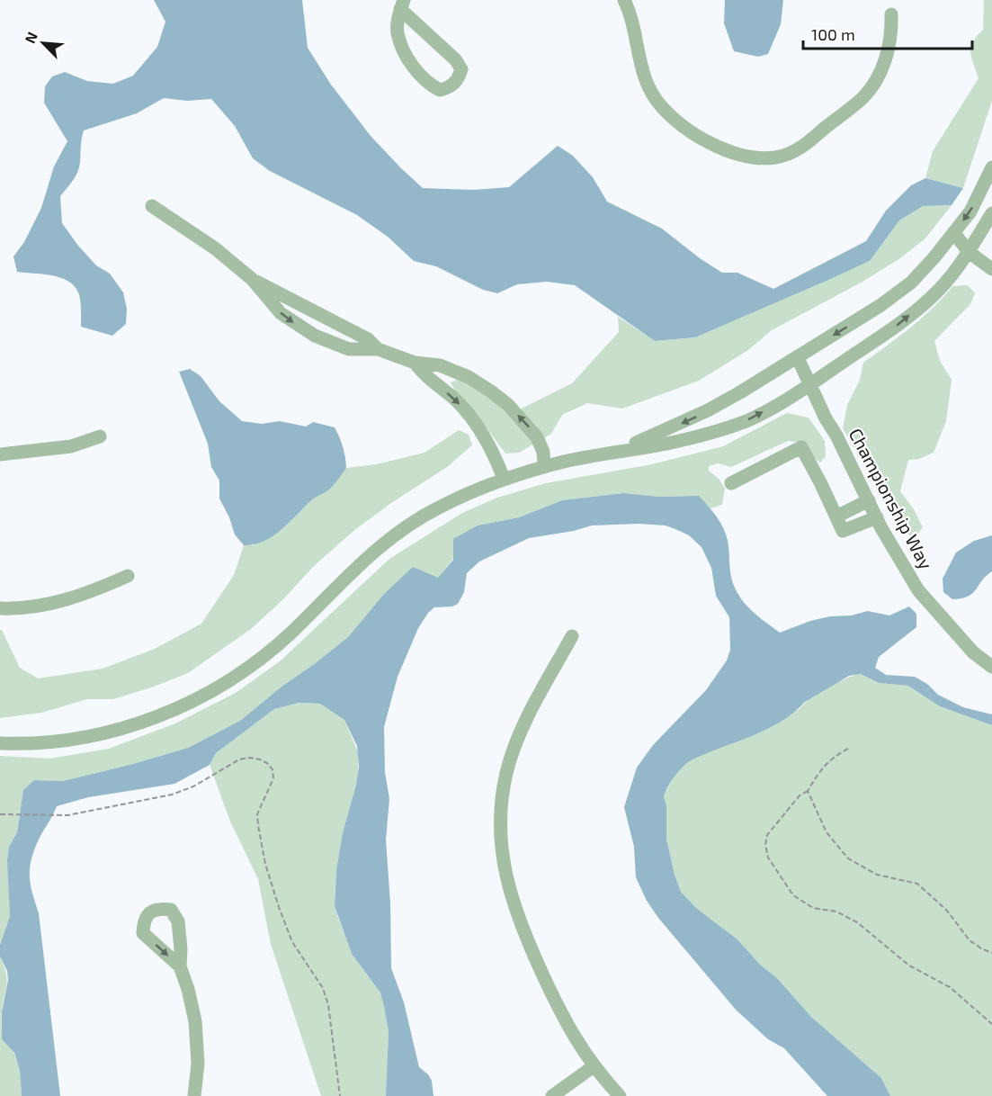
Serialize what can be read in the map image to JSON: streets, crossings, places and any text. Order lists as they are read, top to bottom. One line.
{"streets":{"street":["Championship Way"]},"scale_bar":"100 m","north":"top left"}
